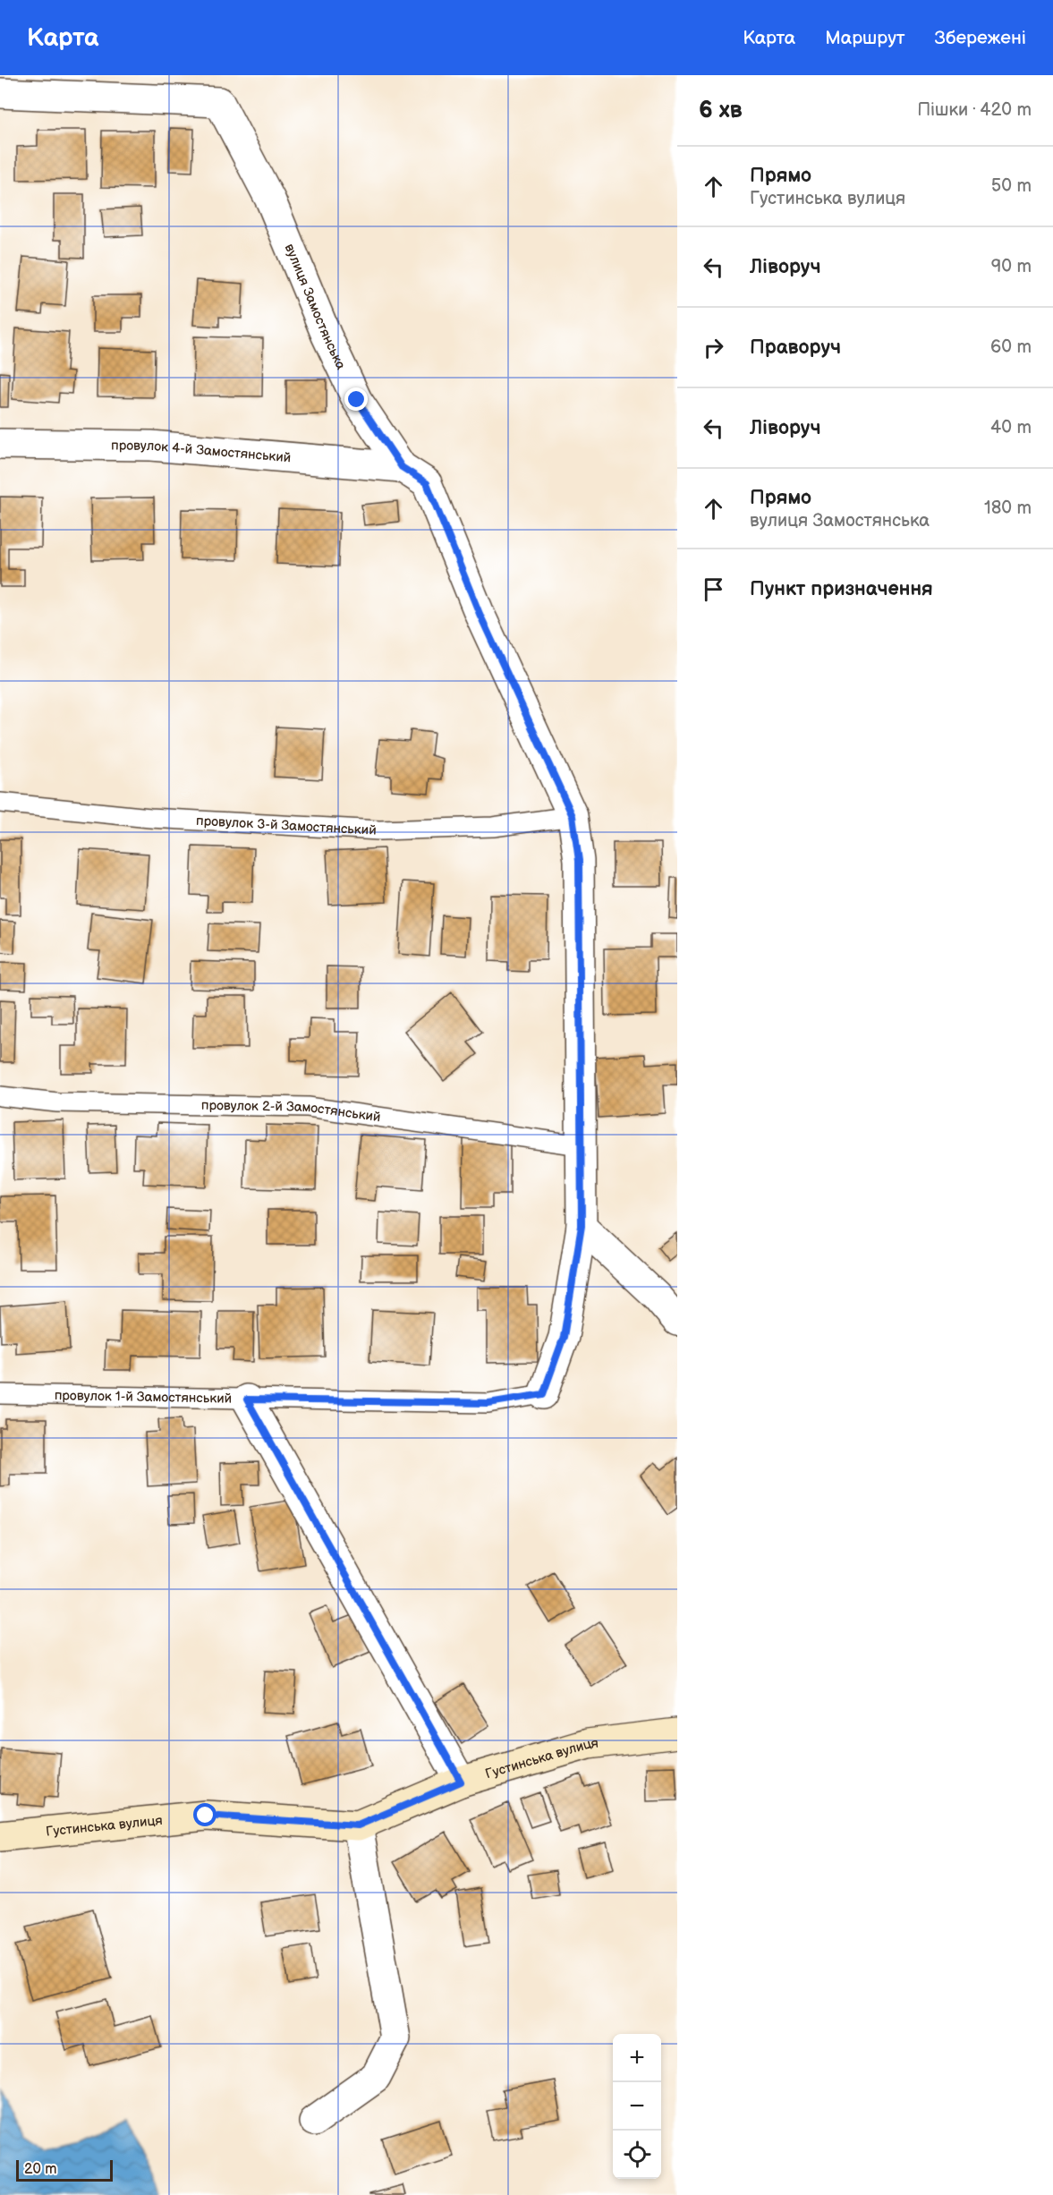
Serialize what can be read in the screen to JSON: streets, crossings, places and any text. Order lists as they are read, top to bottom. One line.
{"streets":{"main road":["Густинська вулиця"],"street":["вулиця Замостянська","провулок 4-й Замостянський"],"lane":["провулок 3-й Замостянський","провулок 2-й Замостянський","провулок 1-й Замостянський"]},"crossings":[["вулиця Замостянська","провулок 4-й Замостянський"],["вулиця Замостянська","провулок 3-й Замостянський"],["вулиця Замостянська","провулок 2-й Замостянський"],["вулиця Замостянська","провулок 1-й Замостянський"]],"scale_bar":"20 m","page":{"header":"Карта","nav":["Карта","Маршрут","Збережені"],"heading":["6 хв","Пішки · 420 m"],"list":[["Прямо","Густинська вулиця","50 m"],["Ліворуч","90 m"],["Праворуч","60 m"],["Ліворуч","40 m"],["Прямо","вулиця Замостянська","180 m"],"Пункт призначення"],"map_buttons":["+","−"],"scale":"20 m"}}
